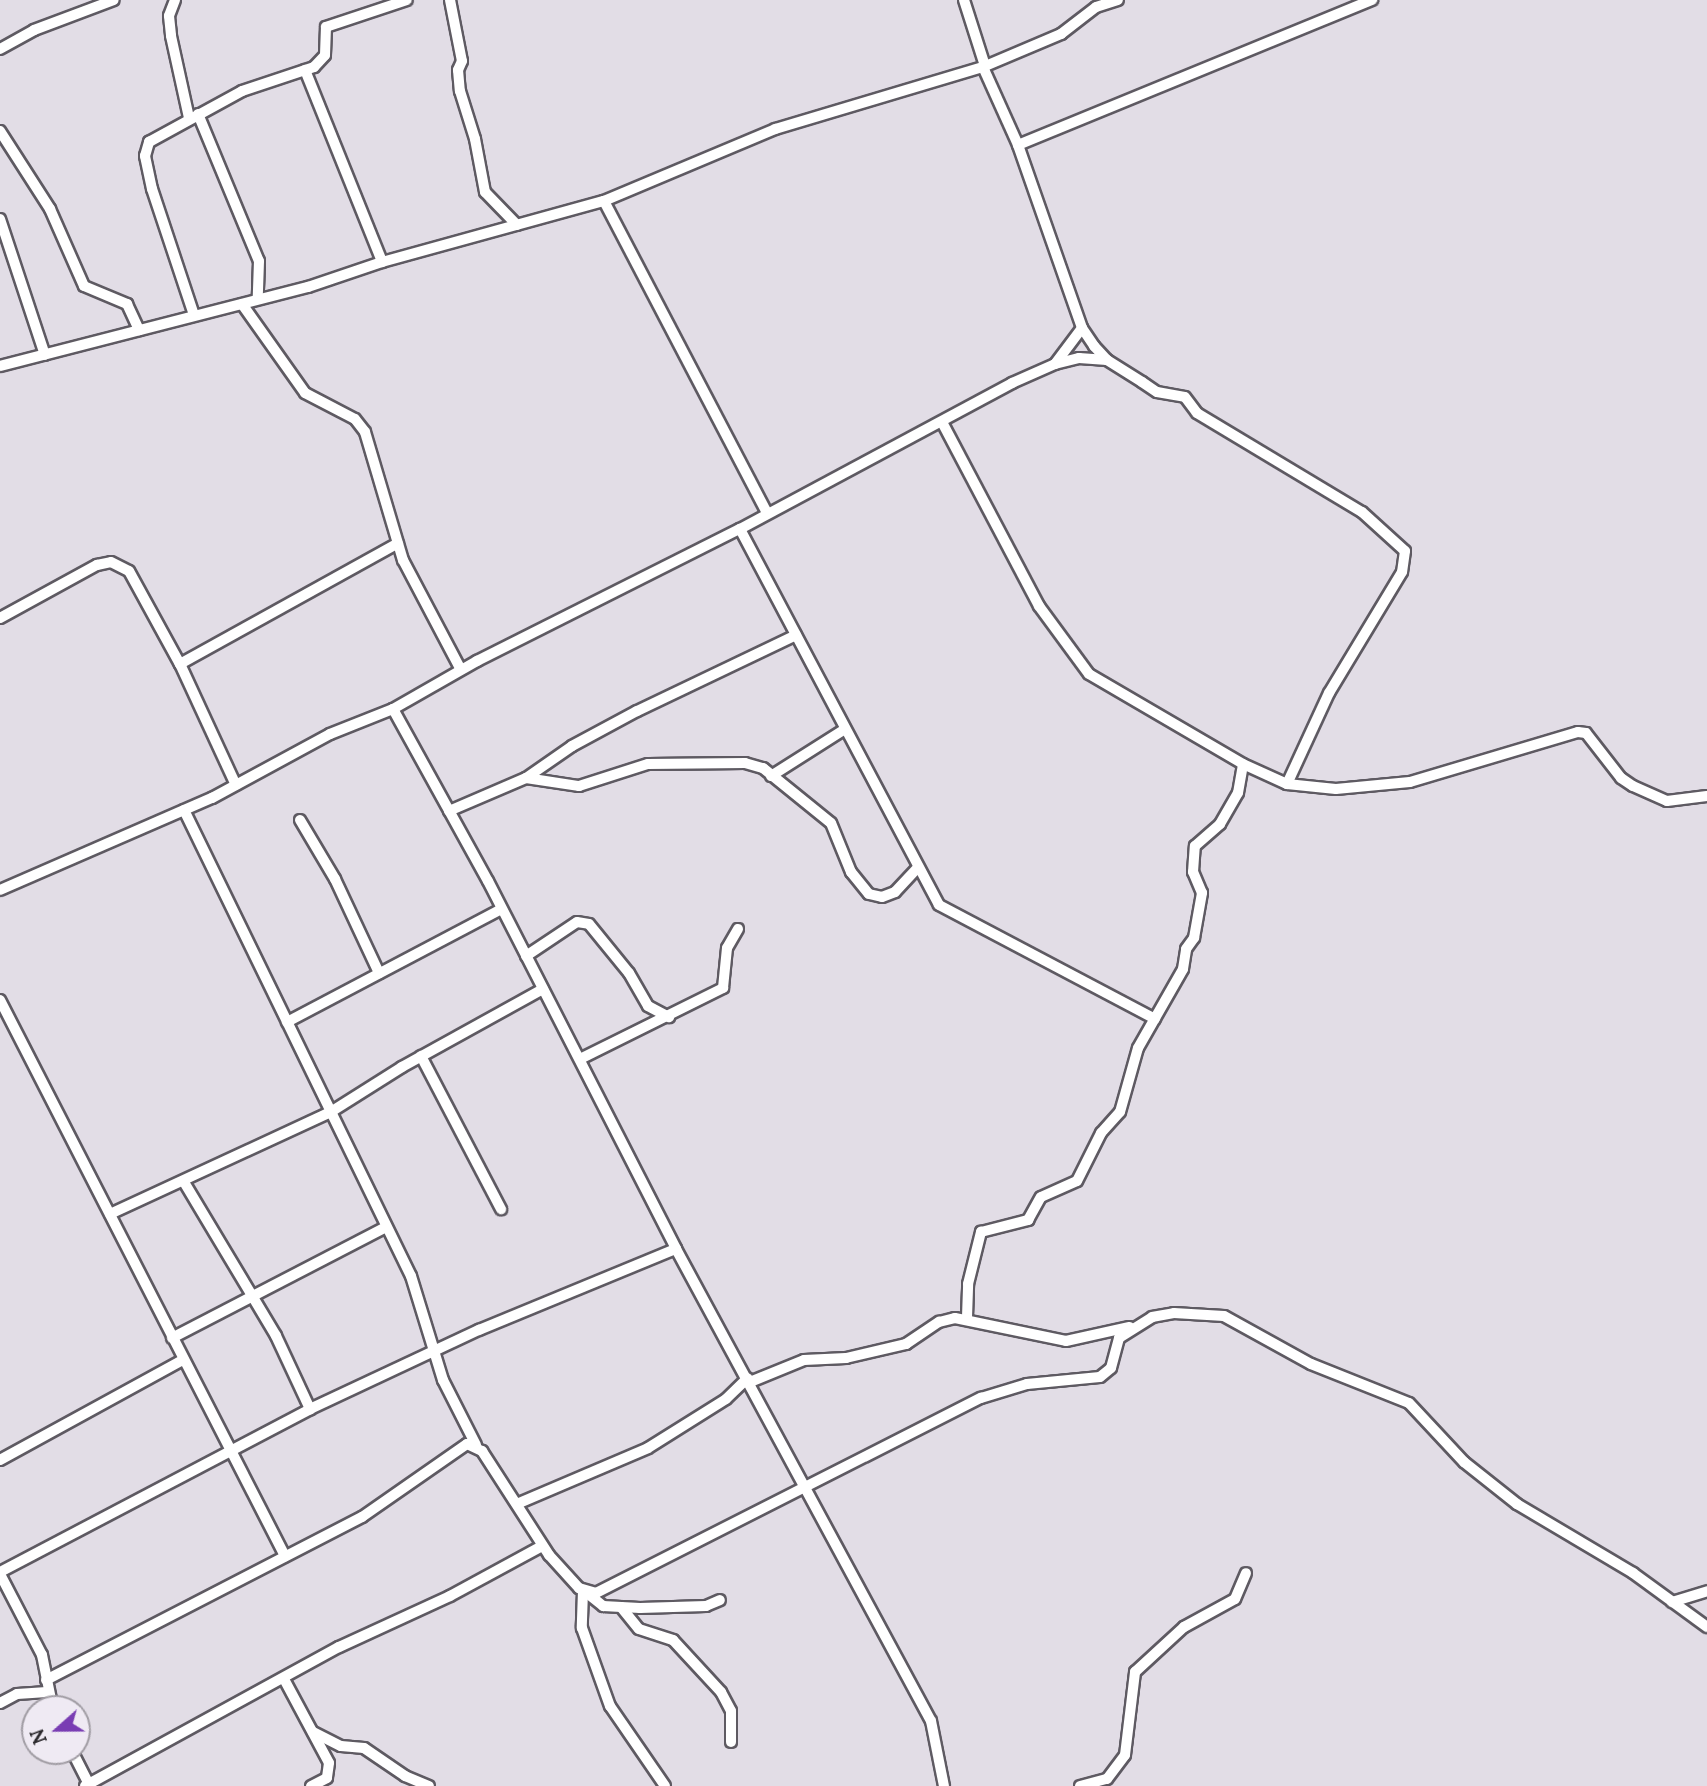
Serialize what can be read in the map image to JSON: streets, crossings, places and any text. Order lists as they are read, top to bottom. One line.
{"north":"left"}
